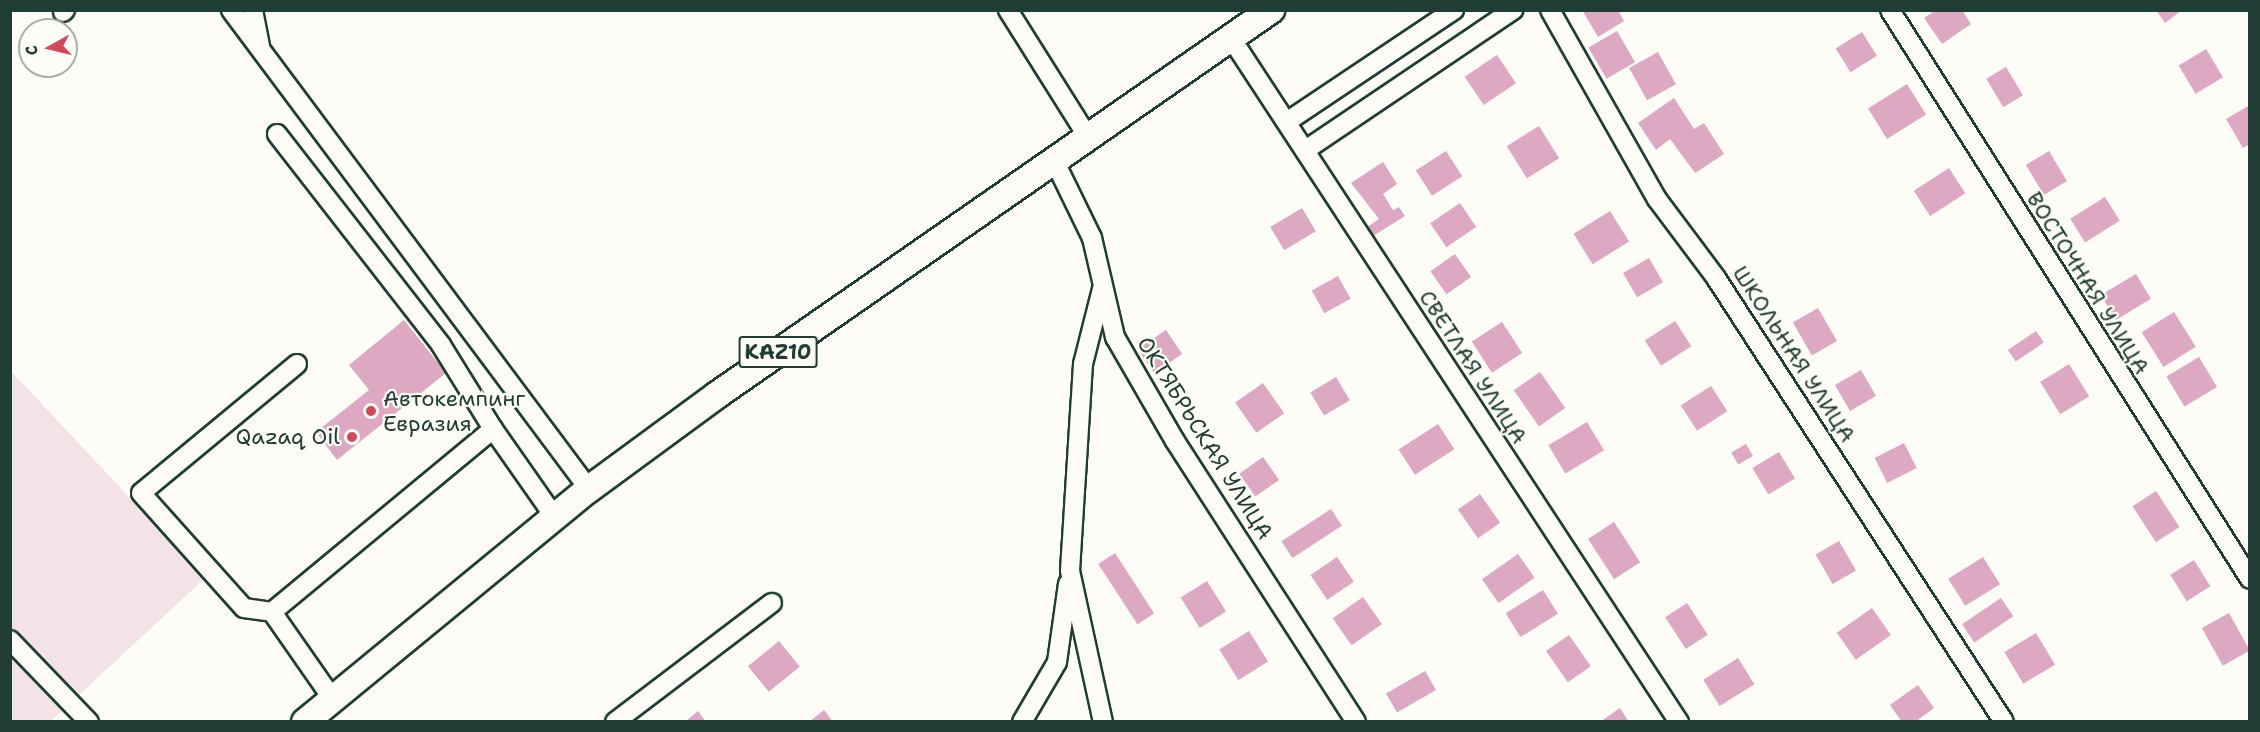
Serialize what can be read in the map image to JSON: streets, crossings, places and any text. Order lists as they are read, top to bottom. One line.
{"streets":{"highway":["KAZ10"],"street":["ВОСТОЧНАЯ УЛИЦА","ШКОЛЬНАЯ УЛИЦА","СВЕТЛАЯ УЛИЦА","ОКТЯБРЬСКАЯ УЛИЦА"]},"crossings":[["KAZ10","СВЕТЛАЯ УЛИЦА"],["KAZ10","ОКТЯБРЬСКАЯ УЛИЦА"]],"places":["Автокемпинг Евразия","Qazaq Oil"],"north":"left"}
